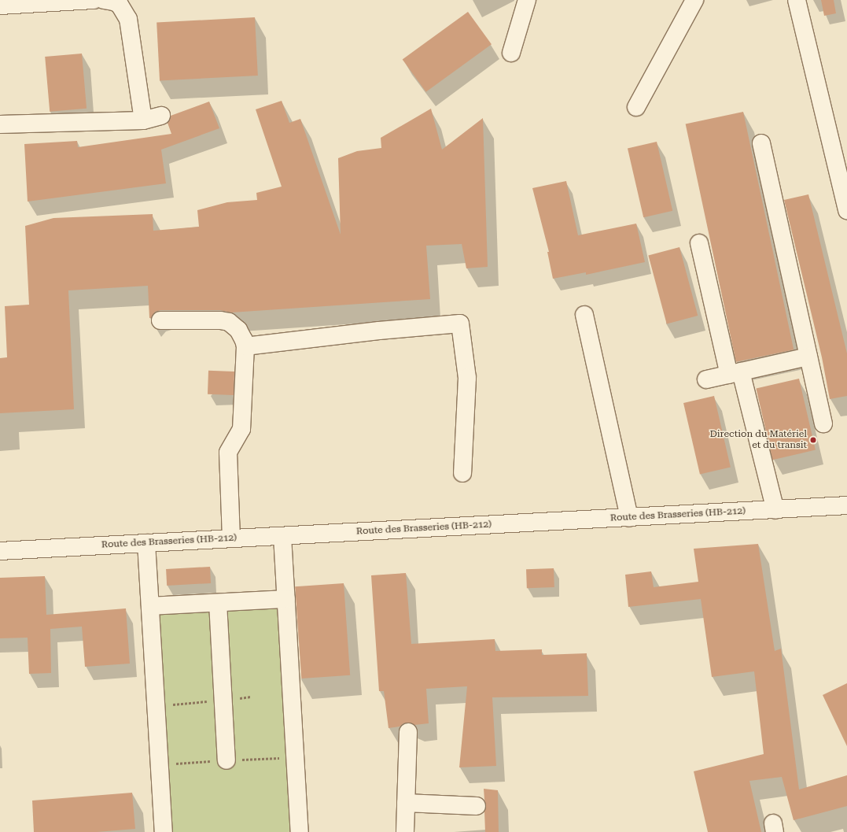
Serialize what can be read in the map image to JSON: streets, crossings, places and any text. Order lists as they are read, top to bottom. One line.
{"streets":{"street":["Route des Brasseries (HB-212)"]},"places":["Direction du Matériel et du transit"]}
